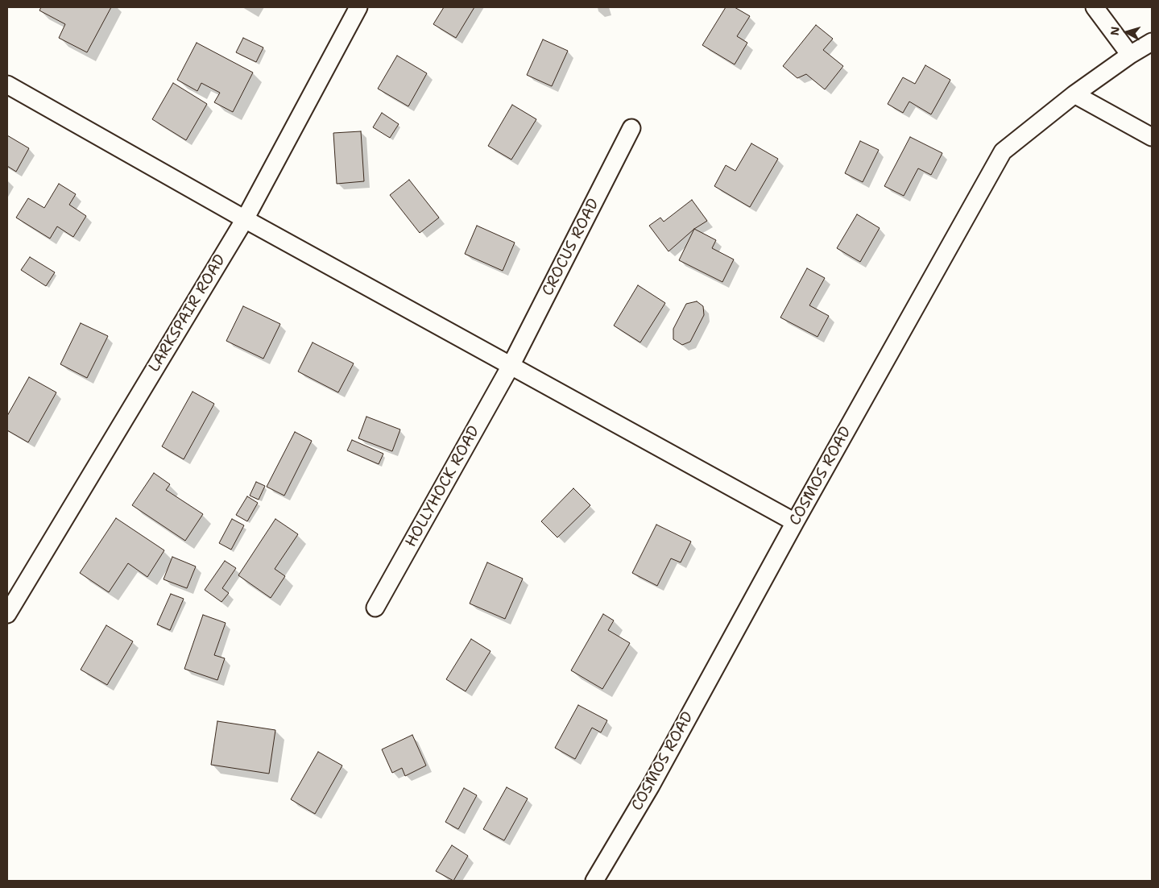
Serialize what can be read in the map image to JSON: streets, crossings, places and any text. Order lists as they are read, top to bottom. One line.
{"streets":{"street":["CROCUS ROAD","LARKSPAIR ROAD","COSMOS ROAD","HOLLYHOCK ROAD"]},"crossings":[["CROCUS ROAD","HOLLYHOCK ROAD"]],"north":"left"}
